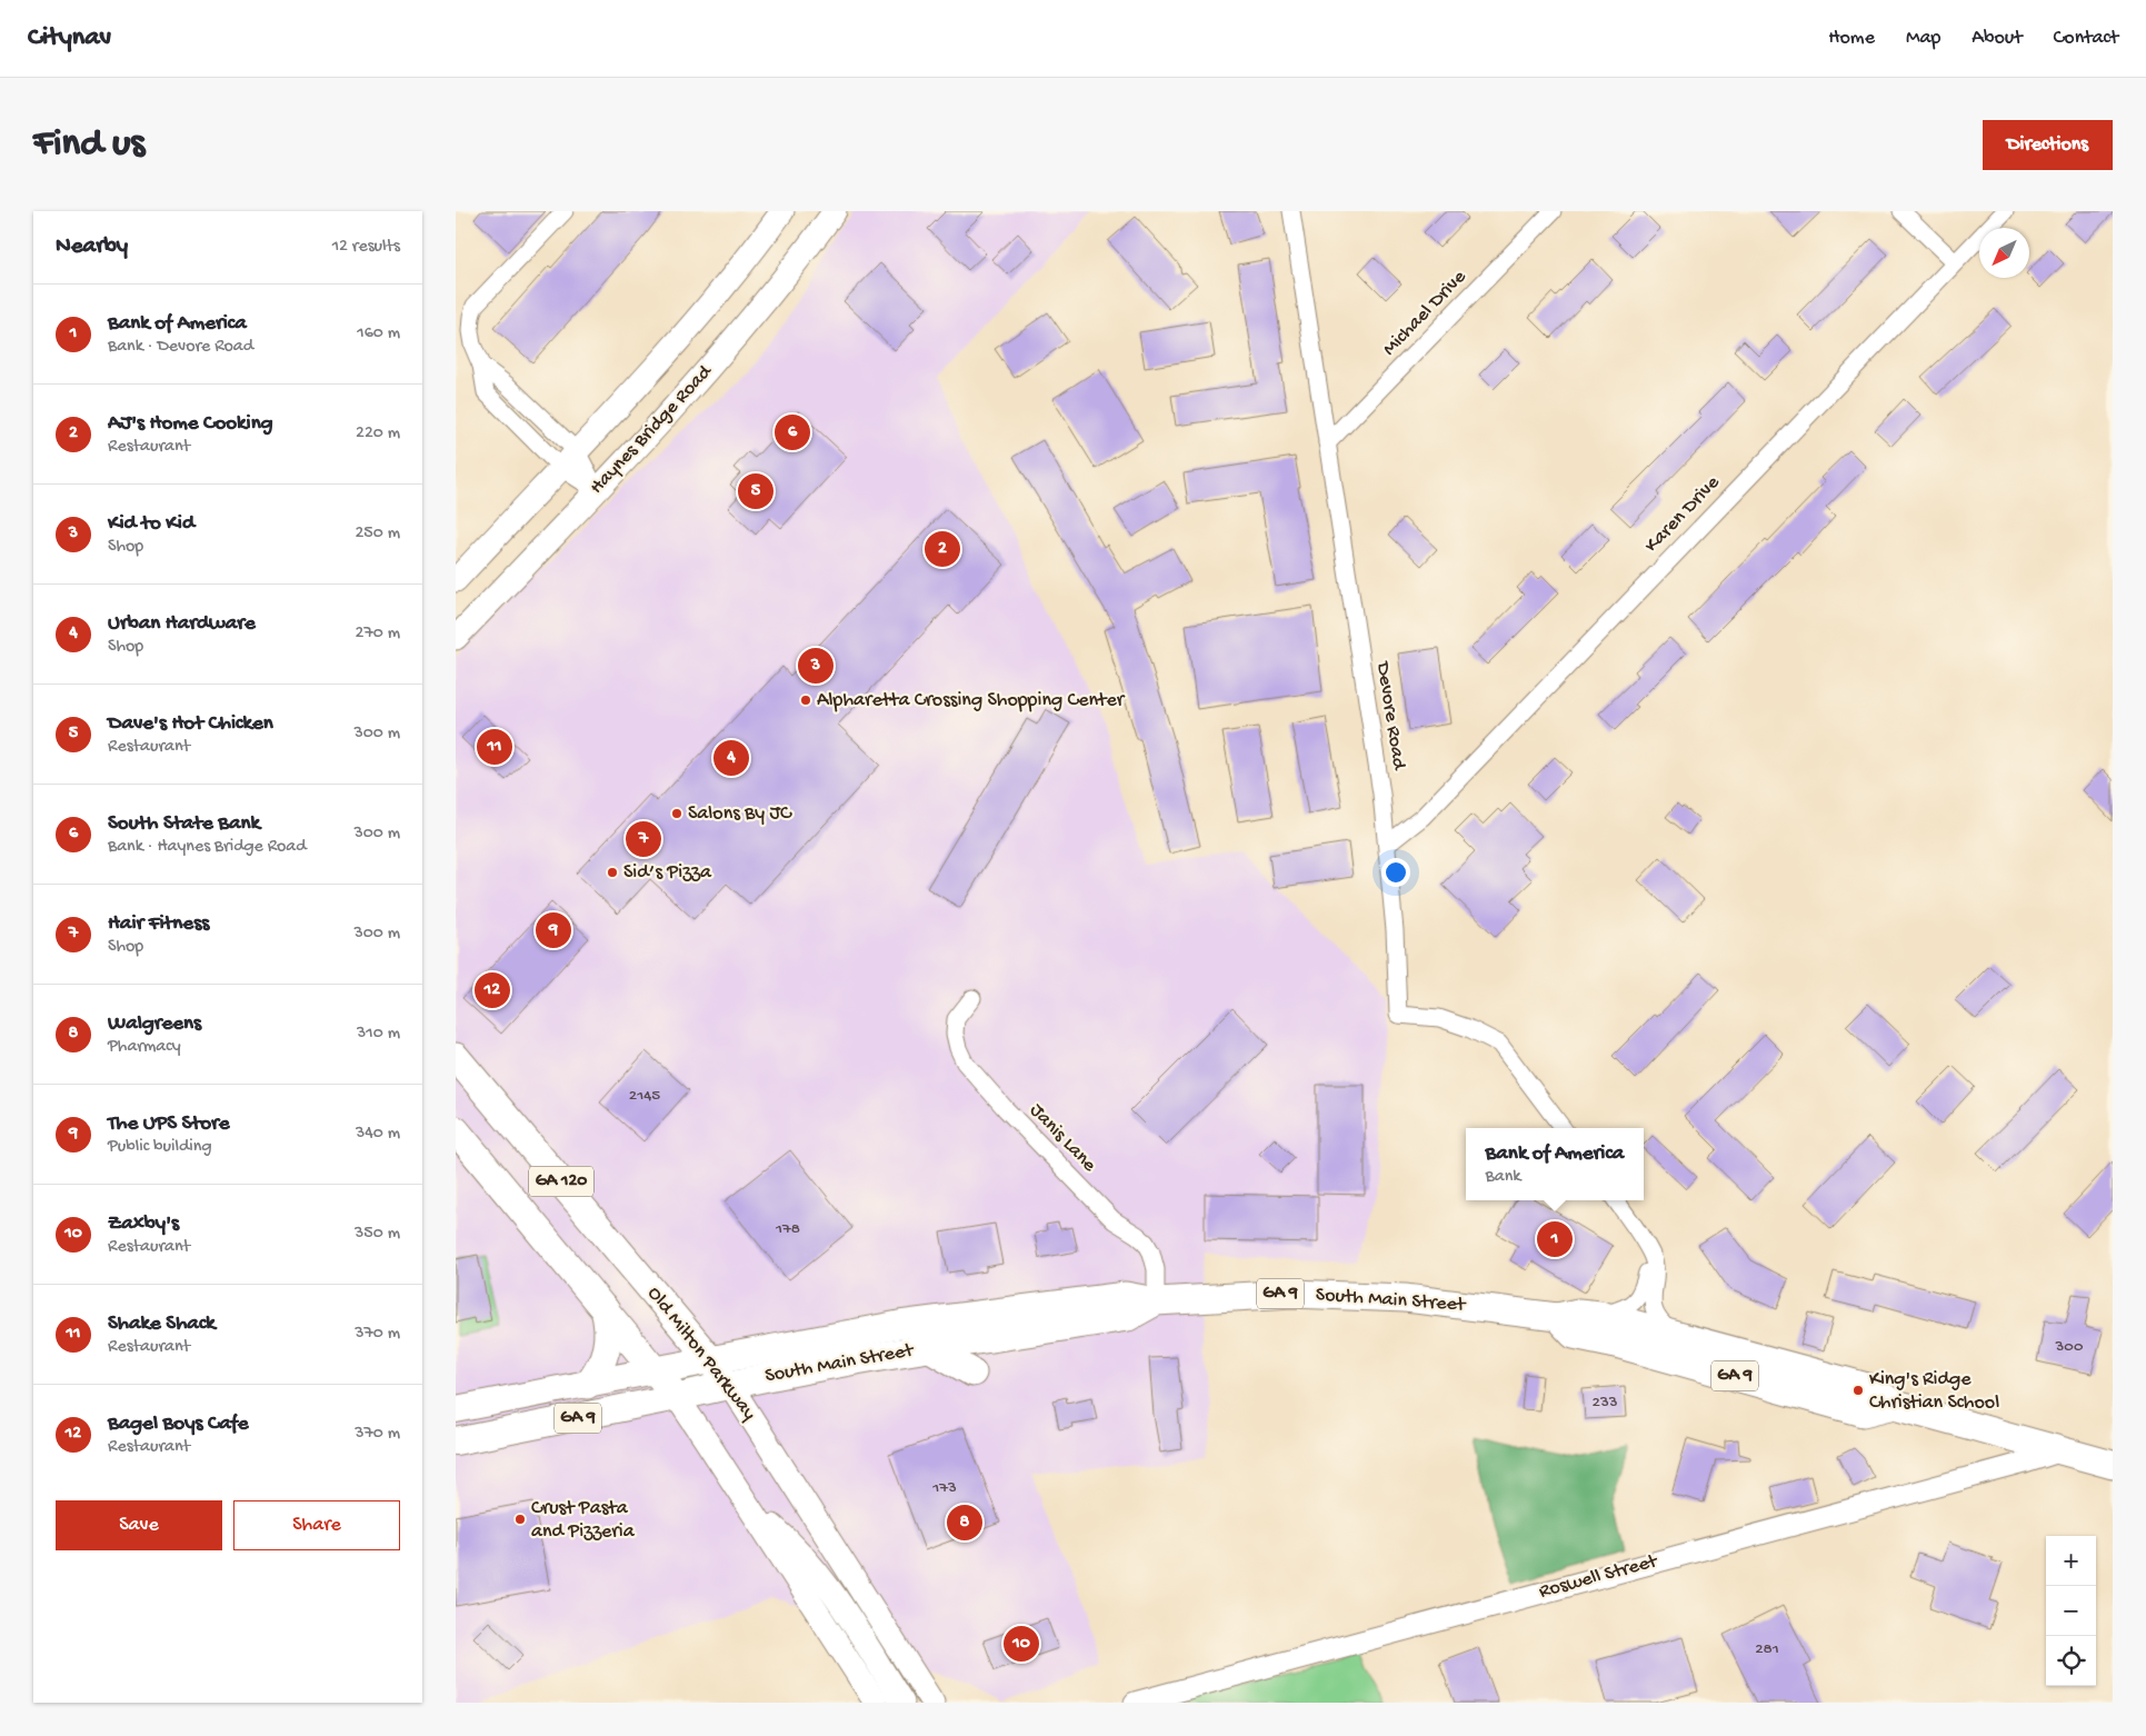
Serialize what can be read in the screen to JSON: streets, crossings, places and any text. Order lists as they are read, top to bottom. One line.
{"streets":{"highway":["GA 120","GA 9","South Main Street","Old Milton Parkway"],"main road":["Haynes Bridge Road"],"street":["Michael Drive","Karen Drive","Devore Road","Janis Lane","Roswell Street"]},"crossings":[["Michael Drive","Devore Road"],["Karen Drive","Devore Road"],["Janis Lane","South Main Street"],["GA 120","South Main Street"],["South Main Street","Old Milton Parkway"],["South Main Street","Roswell Street"]],"places":["Alpharetta Crossing Shopping Center","Salons By JC","Sid’s Pizza","King's Ridge Christian School","Crust Pasta and Pizzeria"],"house_numbers":["2145","178","300","233","173","281"],"north":"bottom left","page":{"header":"Citynav","nav":["Home","Map","About","Contact"],"buttons":["Directions",["Save","Share"]],"title":"Find us","heading":["Nearby","12 results"],"list":[{"mark":"1","name":"Bank of America","note":"Bank · Devore Road","value":"160 m"},{"mark":"2","name":"AJ's Home Cooking","note":"Restaurant","value":"220 m"},{"mark":"3","name":"Kid to Kid","note":"Shop","value":"250 m"},{"mark":"4","name":"Urban Hardware","note":"Shop","value":"270 m"},{"mark":"5","name":"Dave's Hot Chicken","note":"Restaurant","value":"300 m"},{"mark":"6","name":"South State Bank","note":"Bank · Haynes Bridge Road","value":"300 m"},{"mark":"7","name":"Hair Fitness","note":"Shop","value":"300 m"},{"mark":"8","name":"Walgreens","note":"Pharmacy","value":"310 m"},{"mark":"9","name":"The UPS Store","note":"Public building","value":"340 m"},{"mark":"10","name":"Zaxby's","note":"Restaurant","value":"350 m"},{"mark":"11","name":"Shake Shack","note":"Restaurant","value":"370 m"},{"mark":"12","name":"Bagel Boys Cafe","note":"Restaurant","value":"370 m"}],"pins":["6","5","2","3","11","4","7","9","12","1","8","10"],"popup":["Bank of America","Bank"],"map_buttons":["+","−"]}}
